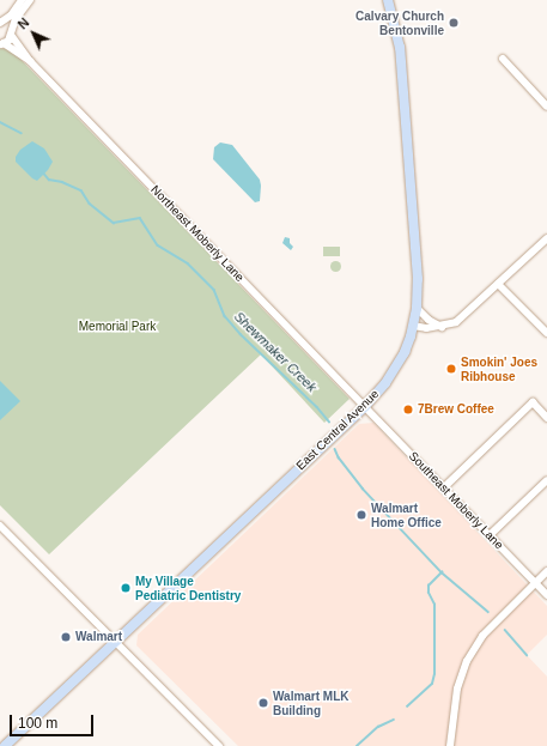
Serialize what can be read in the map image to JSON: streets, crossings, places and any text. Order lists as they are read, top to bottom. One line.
{"streets":{"main road":["East Central Avenue"],"street":["Northeast Moberly Lane","Southeast Moberly Lane"]},"crossings":[["Northeast Moberly Lane","East Central Avenue"],["Northeast Moberly Lane","Southeast Moberly Lane"],["East Central Avenue","Southeast Moberly Lane"]],"water":["Shewmaker Creek"],"parks":["Memorial Park"],"places":["Calvary Church Bentonville","Smokin' Joes Ribhouse","7Brew Coffee","Walmart Home Office","My Village Pediatric Dentistry","Walmart","Walmart MLK Building"],"scale_bar":"100 m","north":"top left"}
